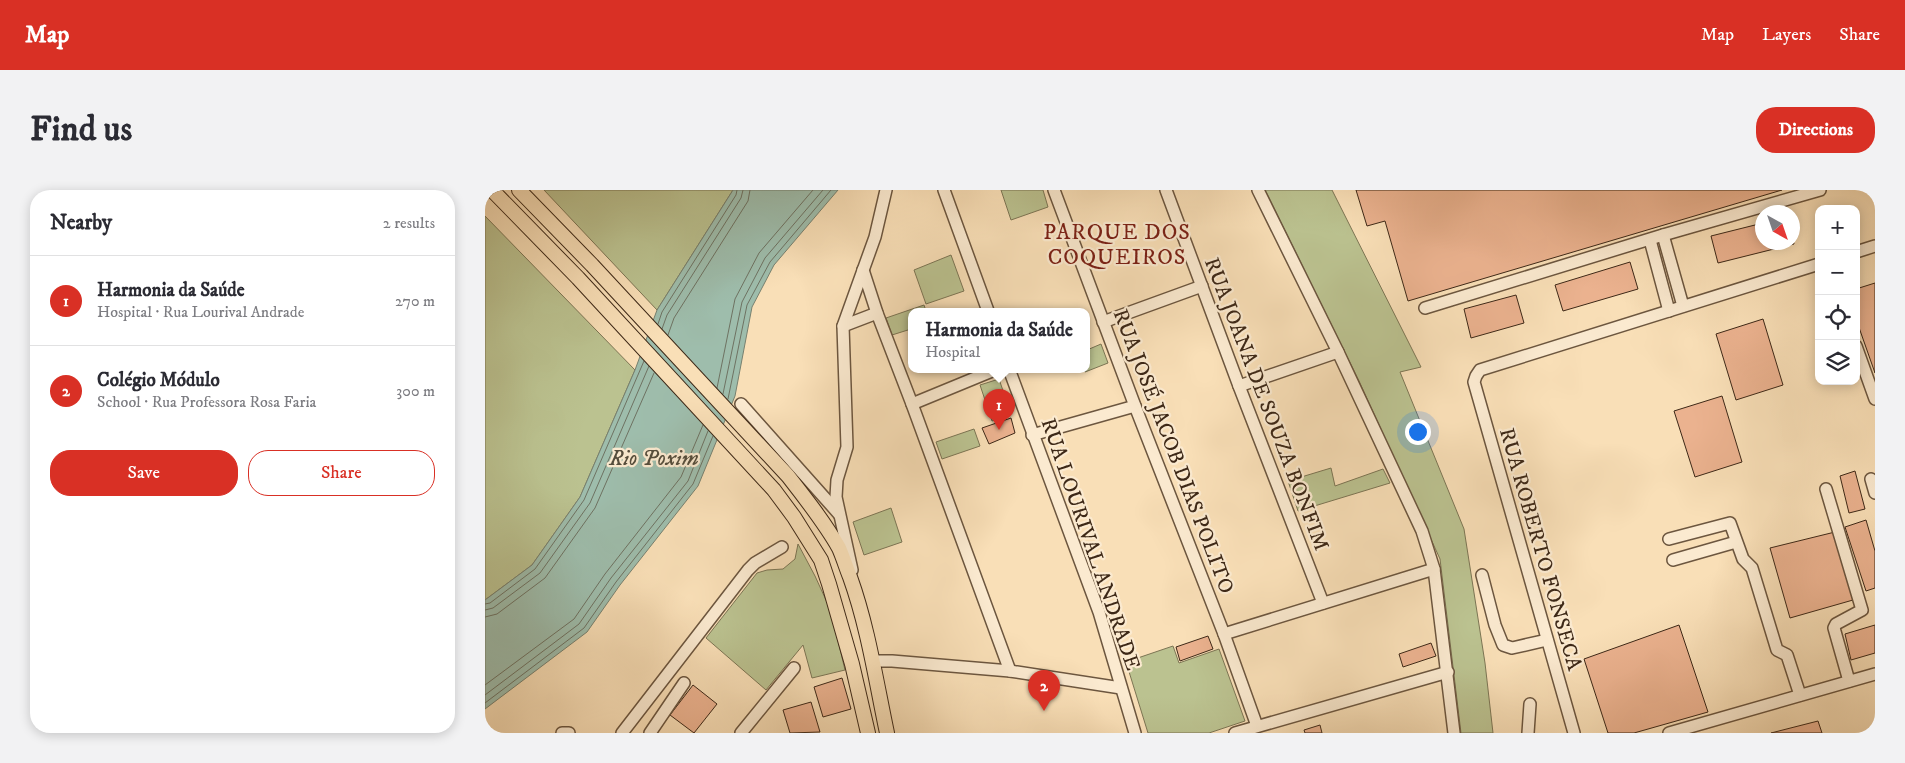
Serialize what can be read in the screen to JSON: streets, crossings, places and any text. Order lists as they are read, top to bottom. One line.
{"streets":{"street":["RUA JOANA DE SOUZA BONFIM","RUA JOSÉ JACOB DIAS POLITO","RUA LOURIVAL ANDRADE","RUA ROBERTO FONSECA"]},"districts":["PARQUE DOS COQUEIROS"],"water":["Rio Poxim"],"north":"bottom right","page":{"header":"Map","nav":["Map","Layers","Share"],"buttons":["Directions",["Save","Share"]],"title":"Find us","heading":["Nearby","2 results"],"map_buttons":["+","−"],"list":[{"mark":"1","name":"Harmonia da Saúde","note":"Hospital · Rua Lourival Andrade","value":"270 m"},{"mark":"2","name":"Colégio Módulo","note":"School · Rua Professora Rosa Faria","value":"300 m"}],"popup":["Harmonia da Saúde","Hospital"],"pins":["1","2"]}}
